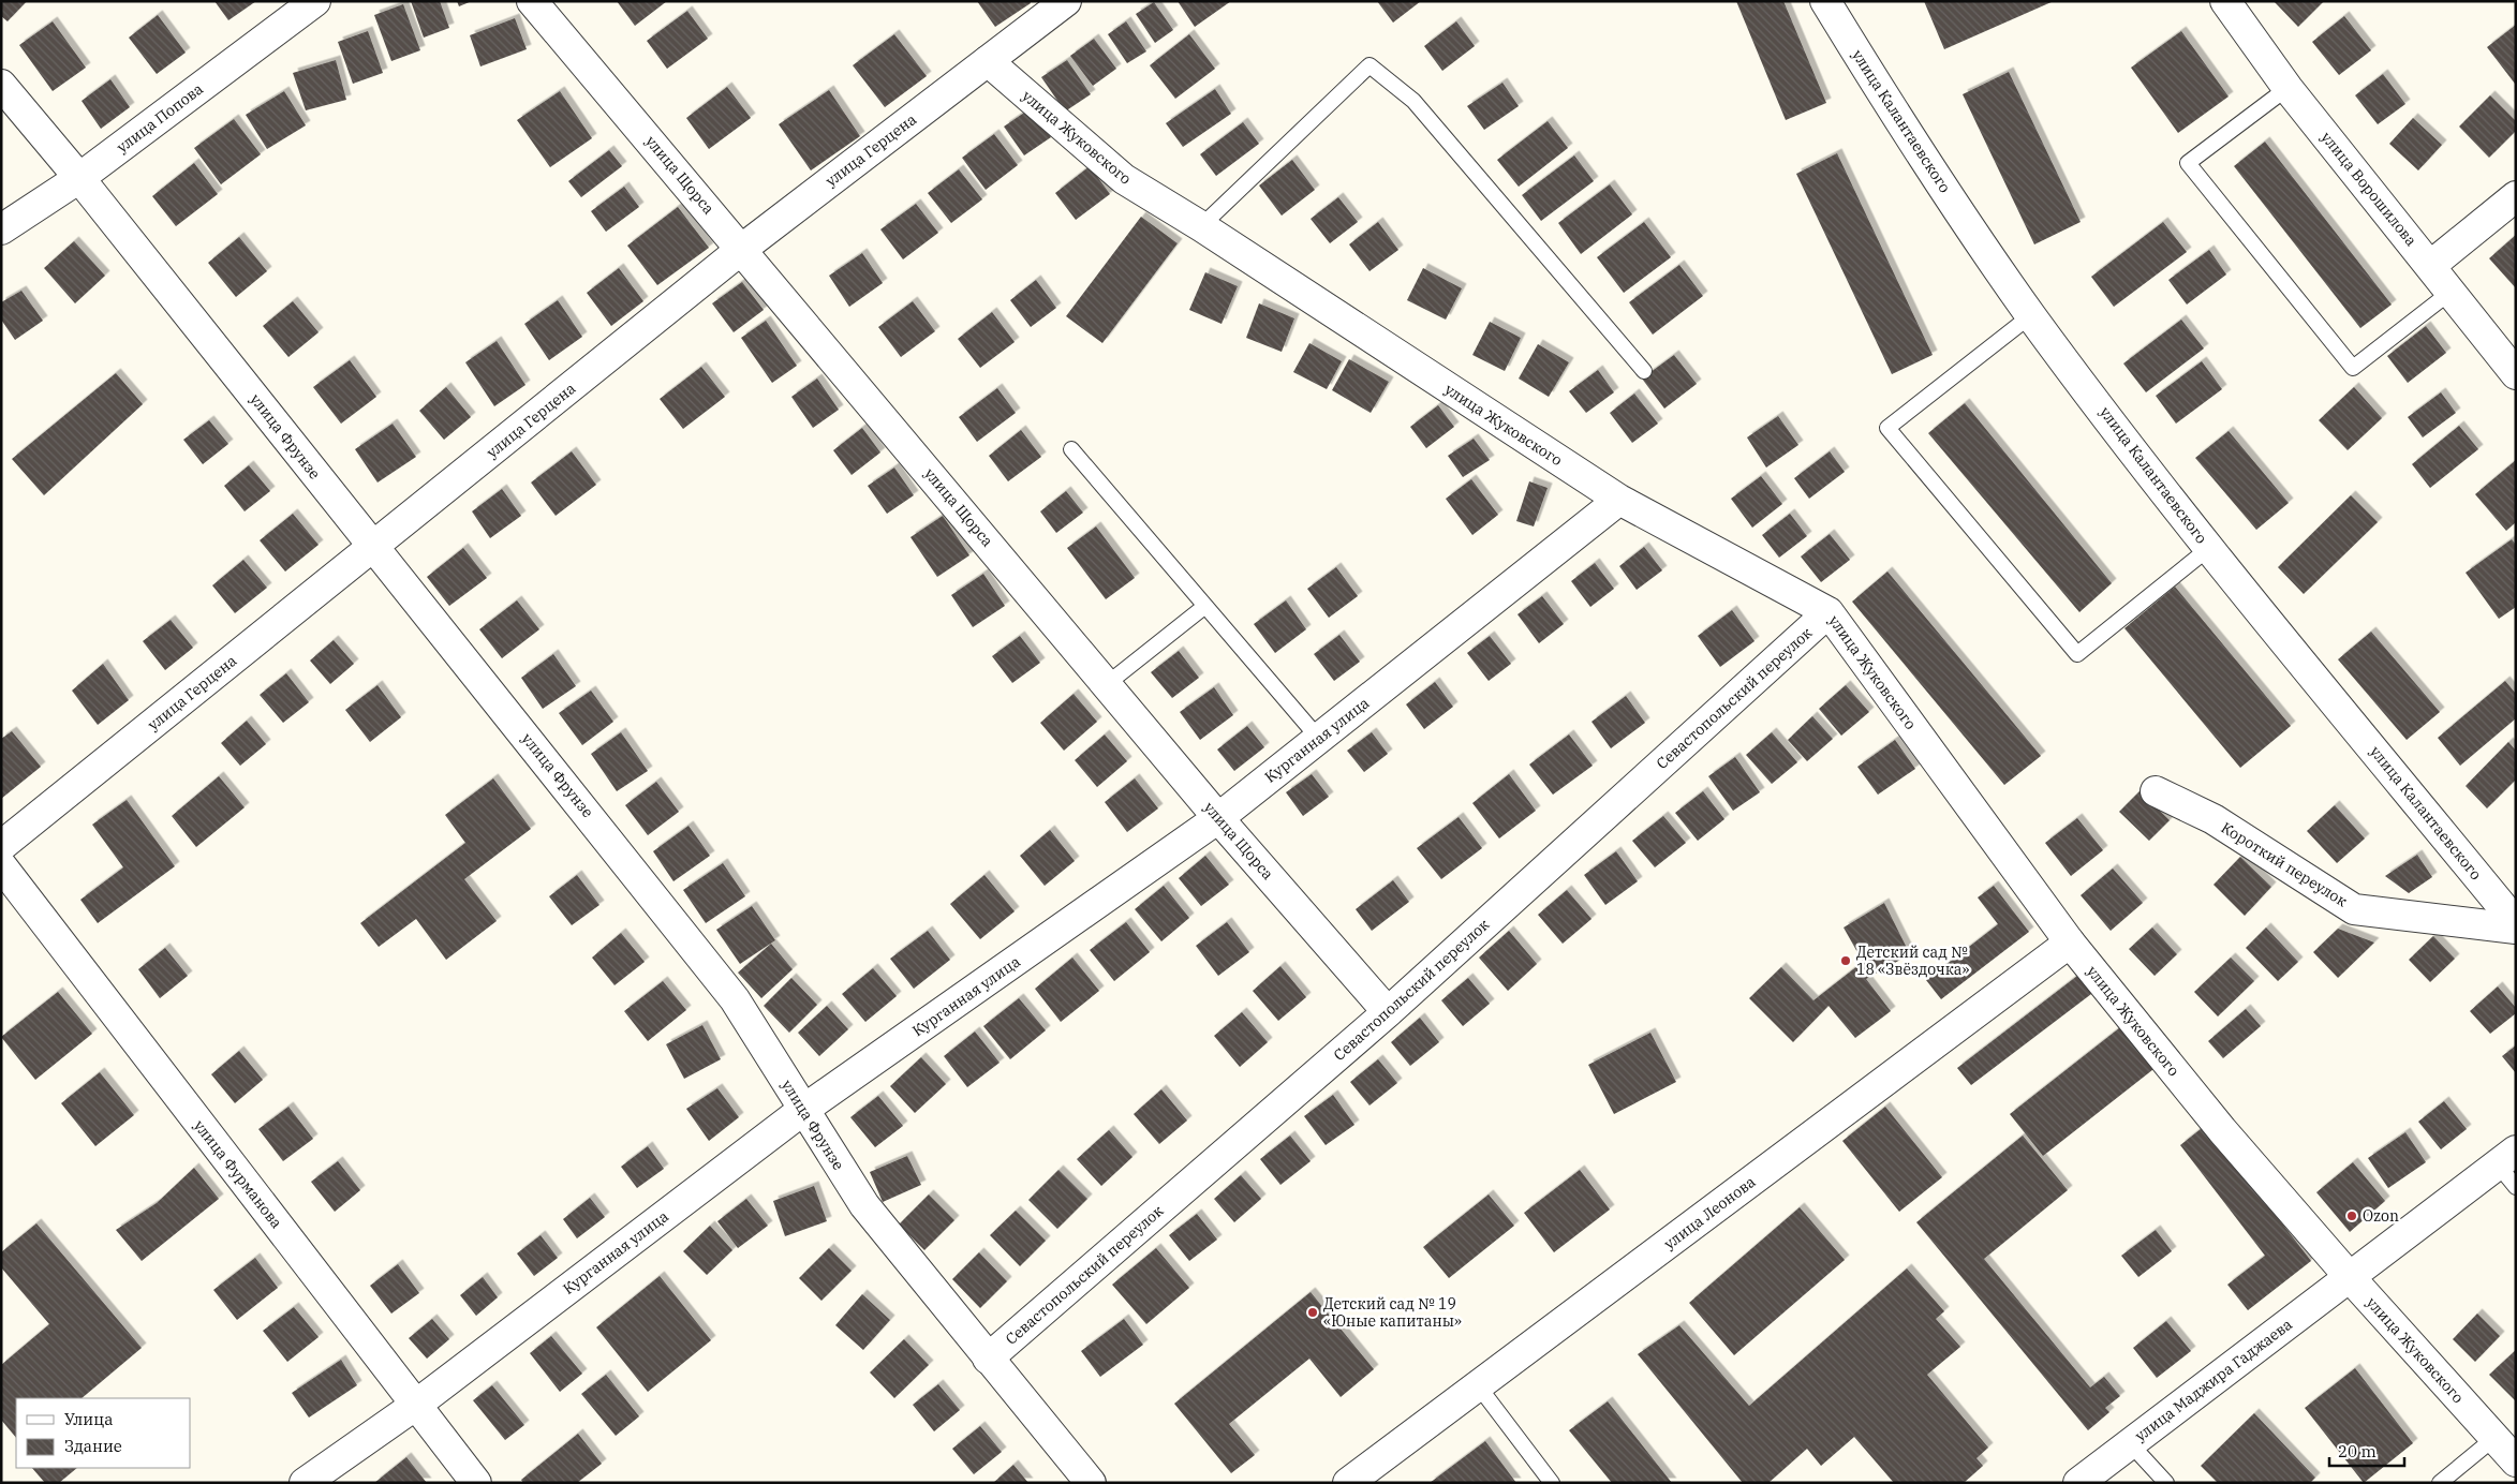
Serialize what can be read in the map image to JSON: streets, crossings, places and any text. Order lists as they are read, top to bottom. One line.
{"streets":{"street":["улица Попова","улица Калантаевского","улица Жуковского","улица Герцена","улица Щорса","улица Ворошилова","улица Фрунзе","Севастопольский переулок","Курганная улица","Короткий переулок","улица Фурманова","улица Леонова","улица Маджира Гаджаева"]},"crossings":[["улица Попова","улица Фрунзе"],["улица Жуковского","улица Герцена"],["улица Жуковского","Севастопольский переулок"],["улица Жуковского","Курганная улица"],["улица Жуковского","улица Леонова"],["улица Жуковского","улица Маджира Гаджаева"],["улица Герцена","улица Щорса"],["улица Герцена","улица Фрунзе"],["улица Щорса","Севастопольский переулок"],["улица Щорса","Курганная улица"],["улица Фрунзе","Севастопольский переулок"],["улица Фрунзе","Курганная улица"],["Курганная улица","улица Фурманова"]],"places":["Детский сад № 18 «Звёздочка»","Ozon","Детский сад № 19 «Юные капитаны»"],"legend":["Улица","Здание"],"scale_bar":"20 m"}
